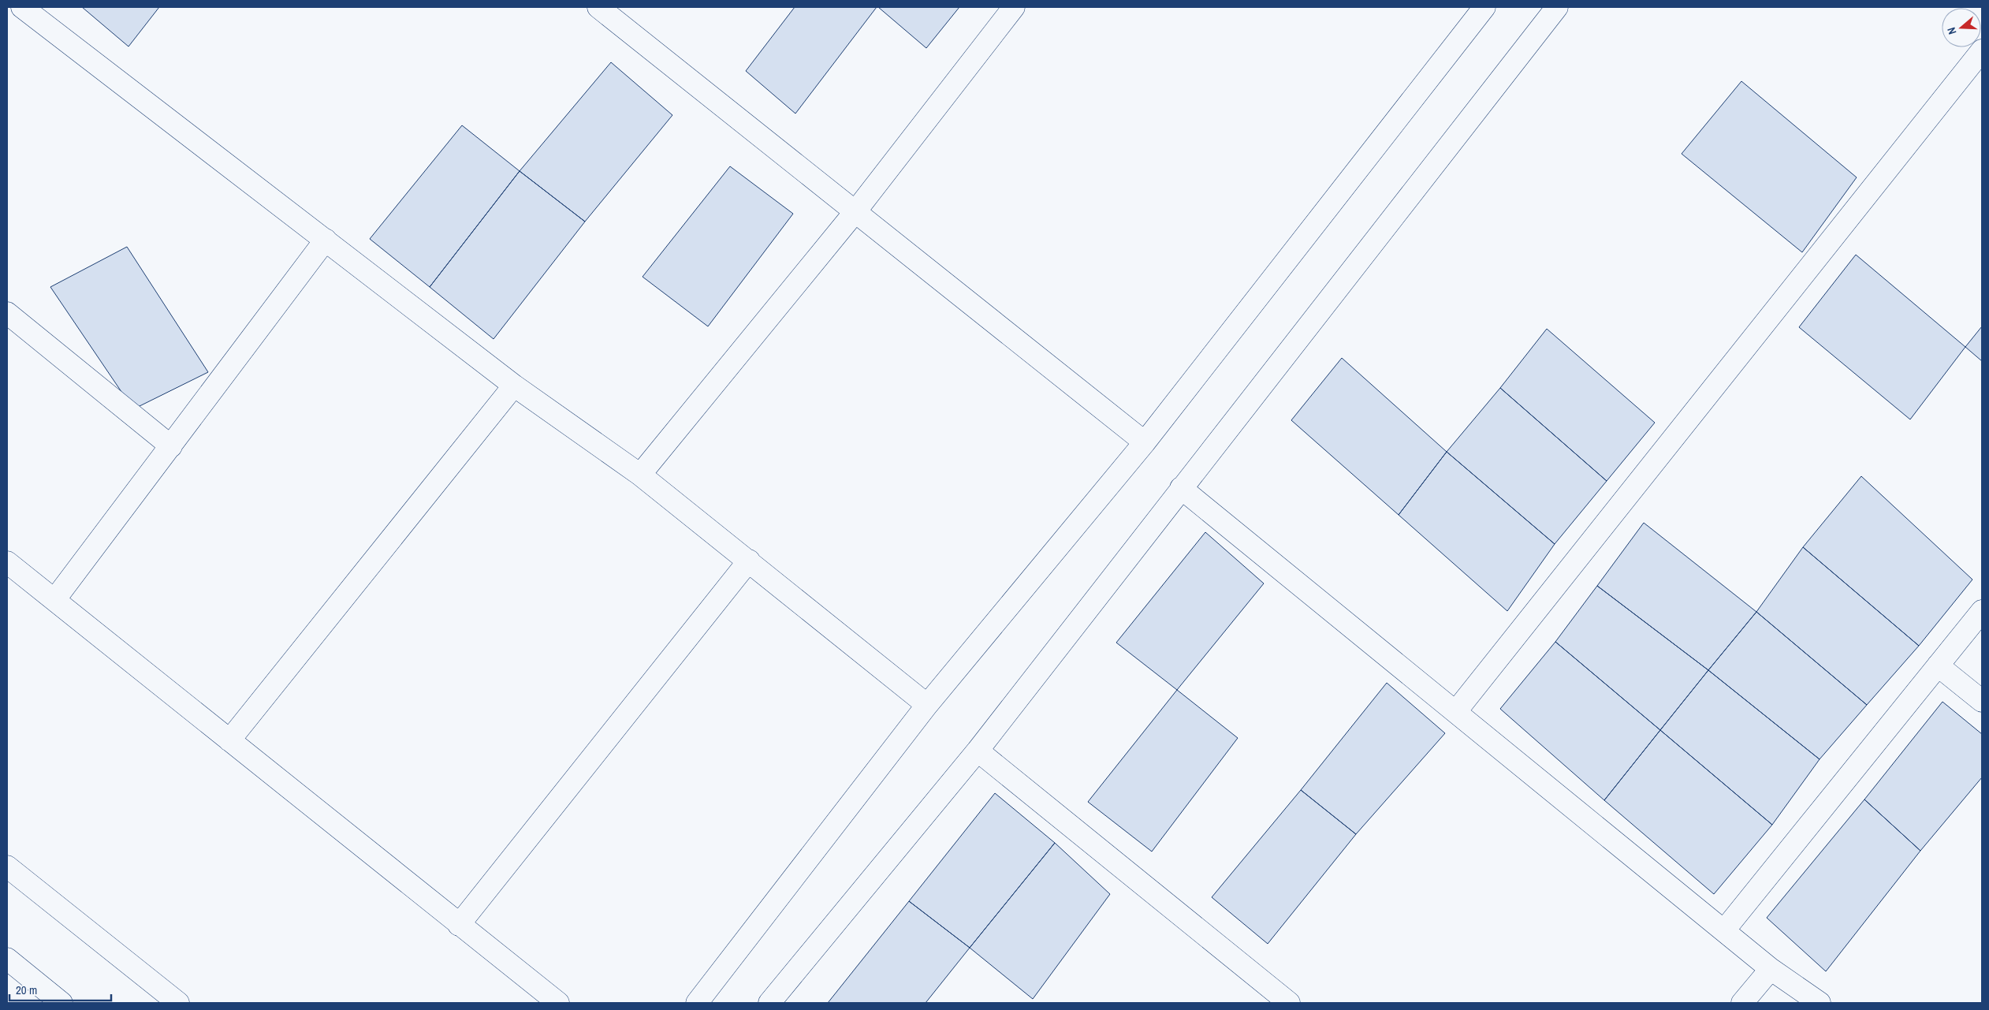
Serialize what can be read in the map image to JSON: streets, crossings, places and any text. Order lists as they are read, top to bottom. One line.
{"scale_bar":"20 m","north":"left"}
